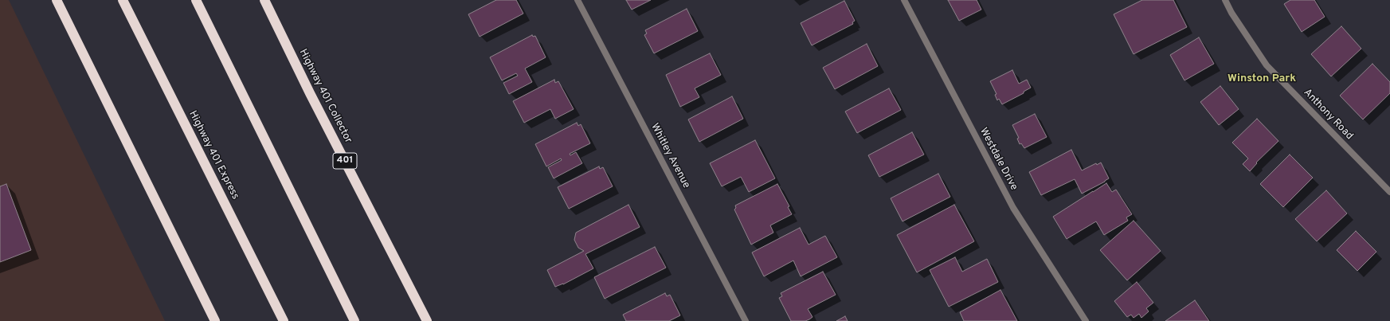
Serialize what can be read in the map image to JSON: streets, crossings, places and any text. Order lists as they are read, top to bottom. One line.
{"streets":{"highway":["Highway 401 Collector","Highway 401 Express","401"],"street":["Anthony Road","Whitley Avenue","Westdale Drive"]},"districts":["Winston Park"]}
